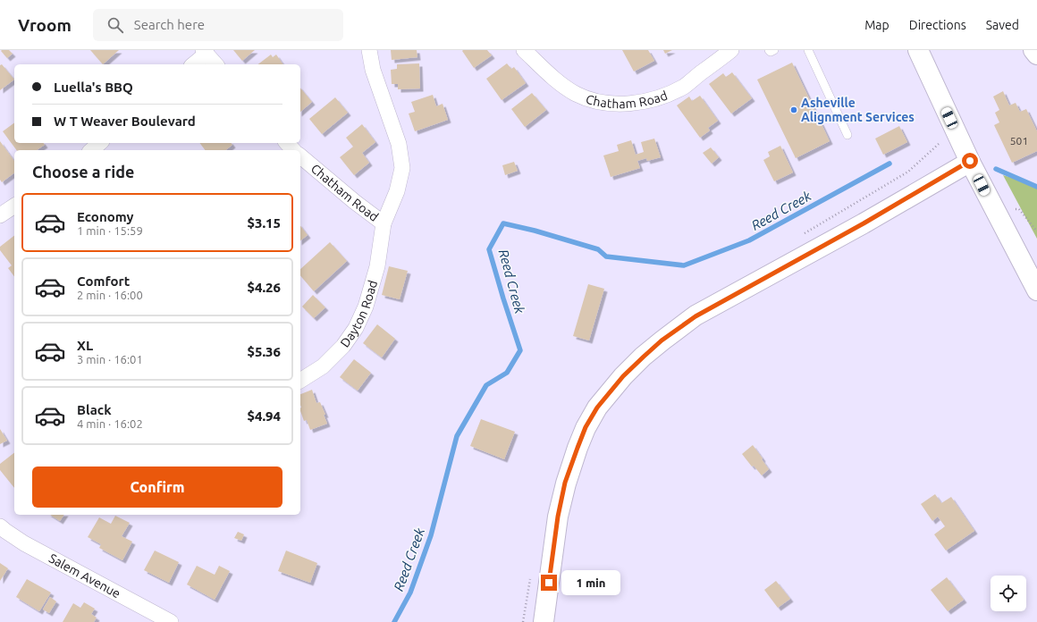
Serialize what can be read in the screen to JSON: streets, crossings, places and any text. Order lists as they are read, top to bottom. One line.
{"streets":{"street":["Chatham Road","Dayton Road","Salem Avenue"]},"crossings":[["Chatham Road","Dayton Road"]],"water":["Reed Creek"],"places":["Asheville Alignment Services"],"house_numbers":["501"],"page":{"header":"Vroom","search":"Search here","nav":["Map","Directions","Saved"],"banner":["Luella's BBQ","W T Weaver Boulevard"],"heading":"Choose a ride","list":[{"name":"Economy","note":"1 min · 15:59","value":"$3.15"},{"name":"Comfort","note":"2 min · 16:00","value":"$4.26"},{"name":"XL","note":"3 min · 16:01","value":"$5.36"},{"name":"Black","note":"4 min · 16:02","value":"$4.94"}],"buttons":"Confirm","bubble":"1 min"}}
